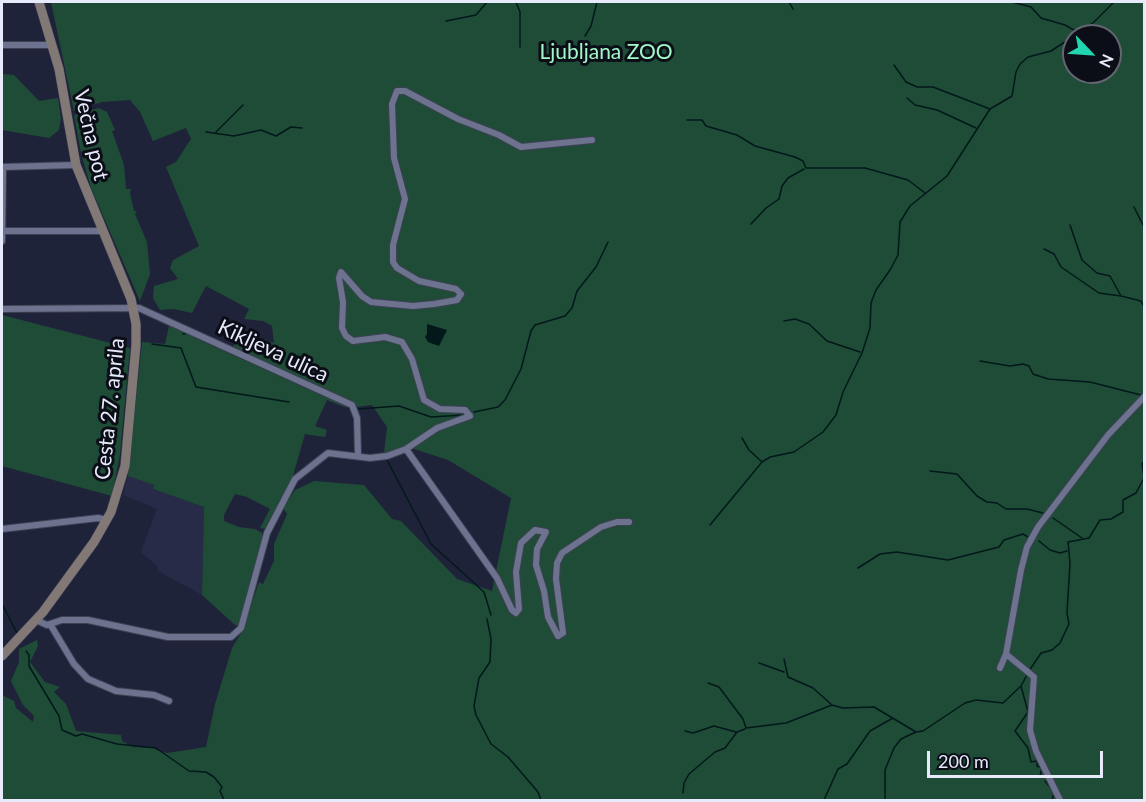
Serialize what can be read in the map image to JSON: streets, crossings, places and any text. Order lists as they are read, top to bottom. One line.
{"streets":{"main road":["Večna pot","Cesta 27. aprila"],"street":["Kikljeva ulica"]},"crossings":[["Večna pot","Kikljeva ulica"],["Večna pot","Cesta 27. aprila"],["Kikljeva ulica","Cesta 27. aprila"]],"parks":["Ljubljana ZOO"],"scale_bar":"200 m","north":"bottom right"}
